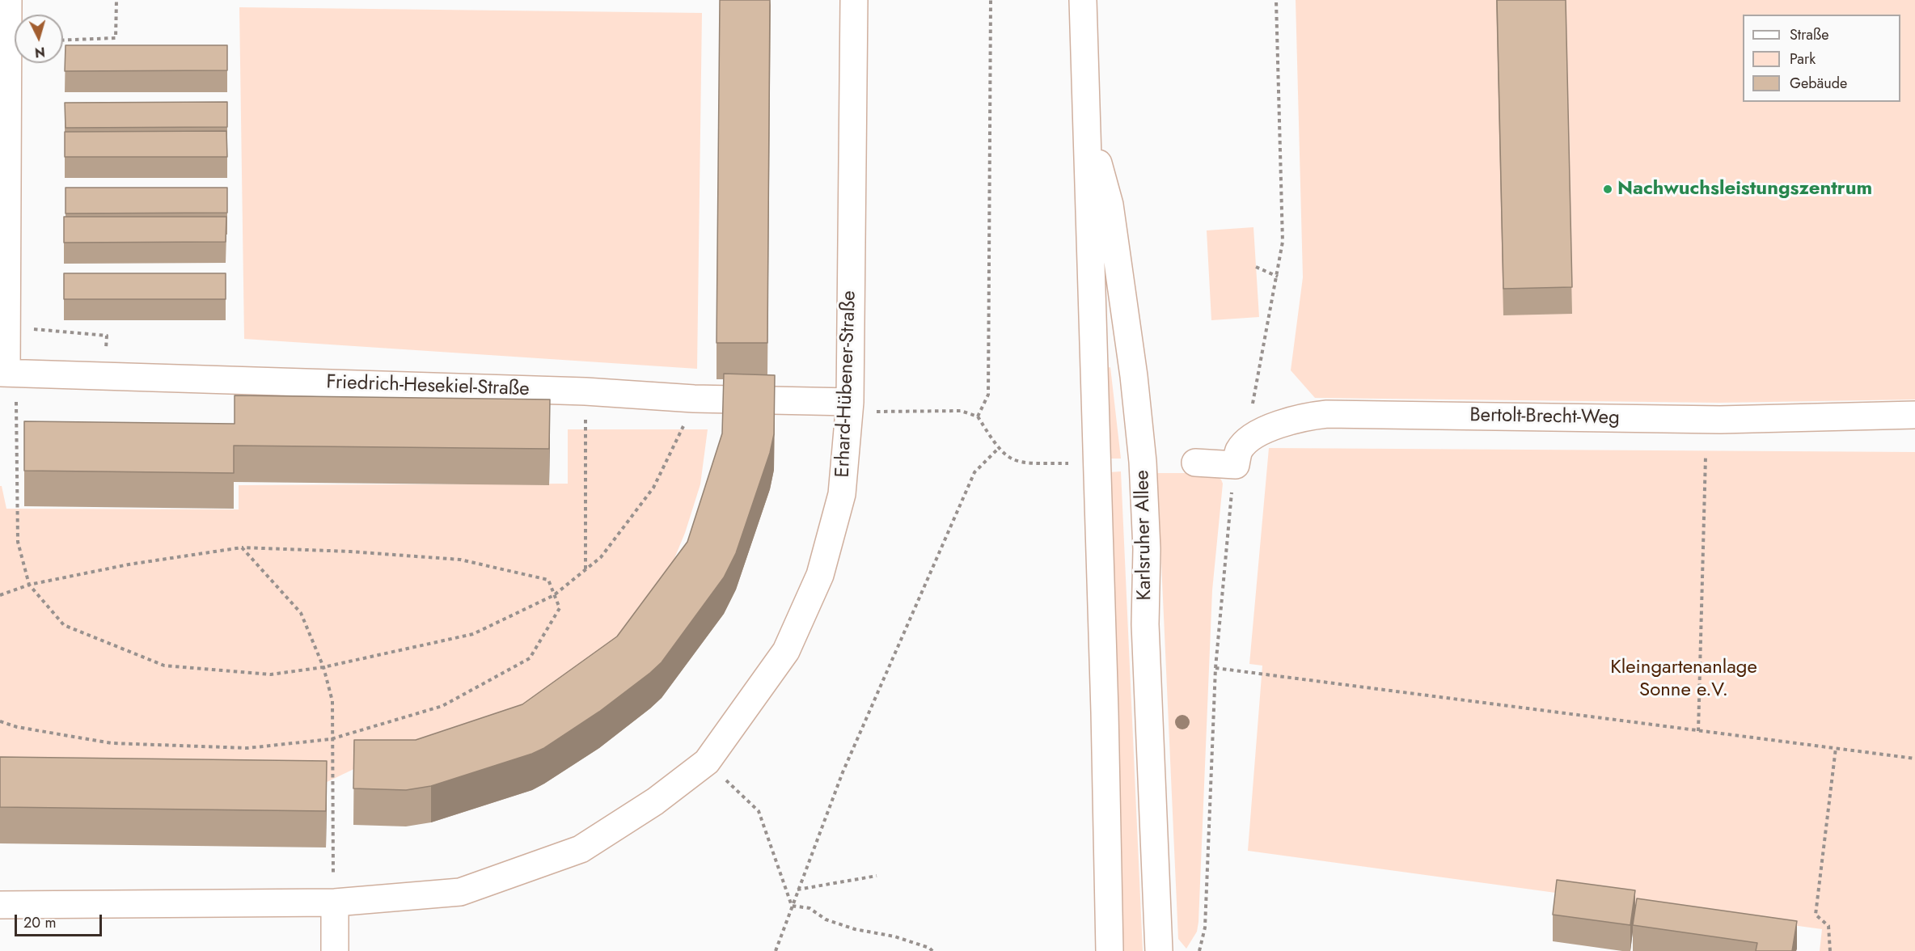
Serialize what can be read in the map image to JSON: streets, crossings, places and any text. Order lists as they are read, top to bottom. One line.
{"streets":{"street":["Erhard-Hübener-Straße","Friedrich-Hesekiel-Straße","Bertolt-Brecht-Weg","Karlsruher Allee"]},"crossings":[["Erhard-Hübener-Straße","Friedrich-Hesekiel-Straße"]],"parks":["Kleingartenanlage Sonne e.V."],"places":["Nachwuchsleistungszentrum"],"legend":["Straße","Park","Gebäude"],"scale_bar":"20 m","north":"bottom"}
